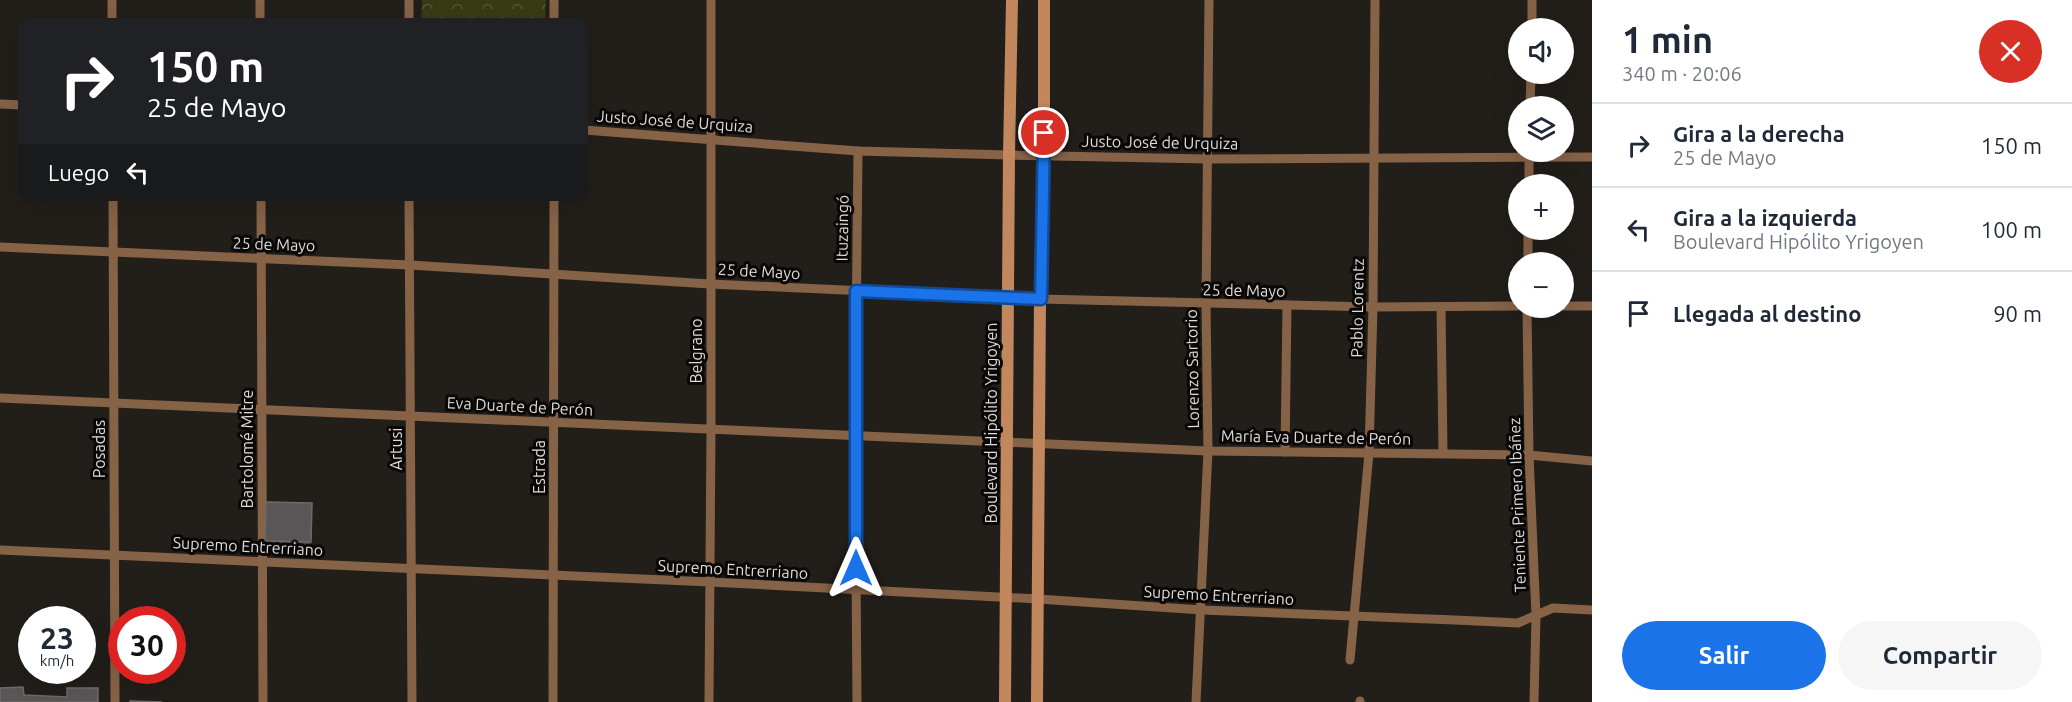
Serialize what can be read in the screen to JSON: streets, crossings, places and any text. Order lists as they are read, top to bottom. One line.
{"streets":{"main road":["Boulevard Hipólito Yrigoyen"],"street":["Justo José de Urquiza","Ituzaingó","25 de Mayo","Pablo Lorentz","Belgrano","Lorenzo Sartorio","Eva Duarte de Perón","María Eva Duarte de Perón","Posadas","Bartolomé Mitre","Artusi","Estrada","Teniente Primero Ibáñez","Supremo Entrerriano"]},"crossings":[["Justo José de Urquiza","Ituzaingó"],["Justo José de Urquiza","Pablo Lorentz"],["Justo José de Urquiza","Belgrano"],["Justo José de Urquiza","Lorenzo Sartorio"],["Justo José de Urquiza","Boulevard Hipólito Yrigoyen"],["Ituzaingó","25 de Mayo"],["Ituzaingó","Eva Duarte de Perón"],["Ituzaingó","Supremo Entrerriano"],["25 de Mayo","Pablo Lorentz"],["25 de Mayo","Belgrano"],["25 de Mayo","Lorenzo Sartorio"],["25 de Mayo","Boulevard Hipólito Yrigoyen"],["25 de Mayo","Posadas"],["25 de Mayo","Bartolomé Mitre"],["25 de Mayo","Artusi"],["25 de Mayo","Estrada"],["Pablo Lorentz","María Eva Duarte de Perón"],["Pablo Lorentz","Supremo Entrerriano"],["Belgrano","Eva Duarte de Perón"],["Belgrano","Supremo Entrerriano"],["Lorenzo Sartorio","María Eva Duarte de Perón"],["Lorenzo Sartorio","Supremo Entrerriano"],["Eva Duarte de Perón","Boulevard Hipólito Yrigoyen"],["Eva Duarte de Perón","María Eva Duarte de Perón"],["Eva Duarte de Perón","Posadas"],["Eva Duarte de Perón","Bartolomé Mitre"],["Eva Duarte de Perón","Artusi"],["Eva Duarte de Perón","Estrada"],["Boulevard Hipólito Yrigoyen","Supremo Entrerriano"],["María Eva Duarte de Perón","Teniente Primero Ibáñez"],["Posadas","Supremo Entrerriano"],["Bartolomé Mitre","Supremo Entrerriano"],["Artusi","Supremo Entrerriano"],["Estrada","Supremo Entrerriano"],["Teniente Primero Ibáñez","Supremo Entrerriano"]],"page":{"heading":["1 min","340 m · 20:06"],"map_buttons":["+","−"],"turn":["150 m","25 de Mayo"],"list":[{"name":"Gira a la derecha","note":"25 de Mayo","value":"150 m"},{"name":"Gira a la izquierda","note":"Boulevard Hipólito Yrigoyen","value":"100 m"},{"name":"Llegada al destino","value":"90 m"}],"then":"Luego","speed":"23 km/h","limit":"30","buttons":["Salir","Compartir"]}}
